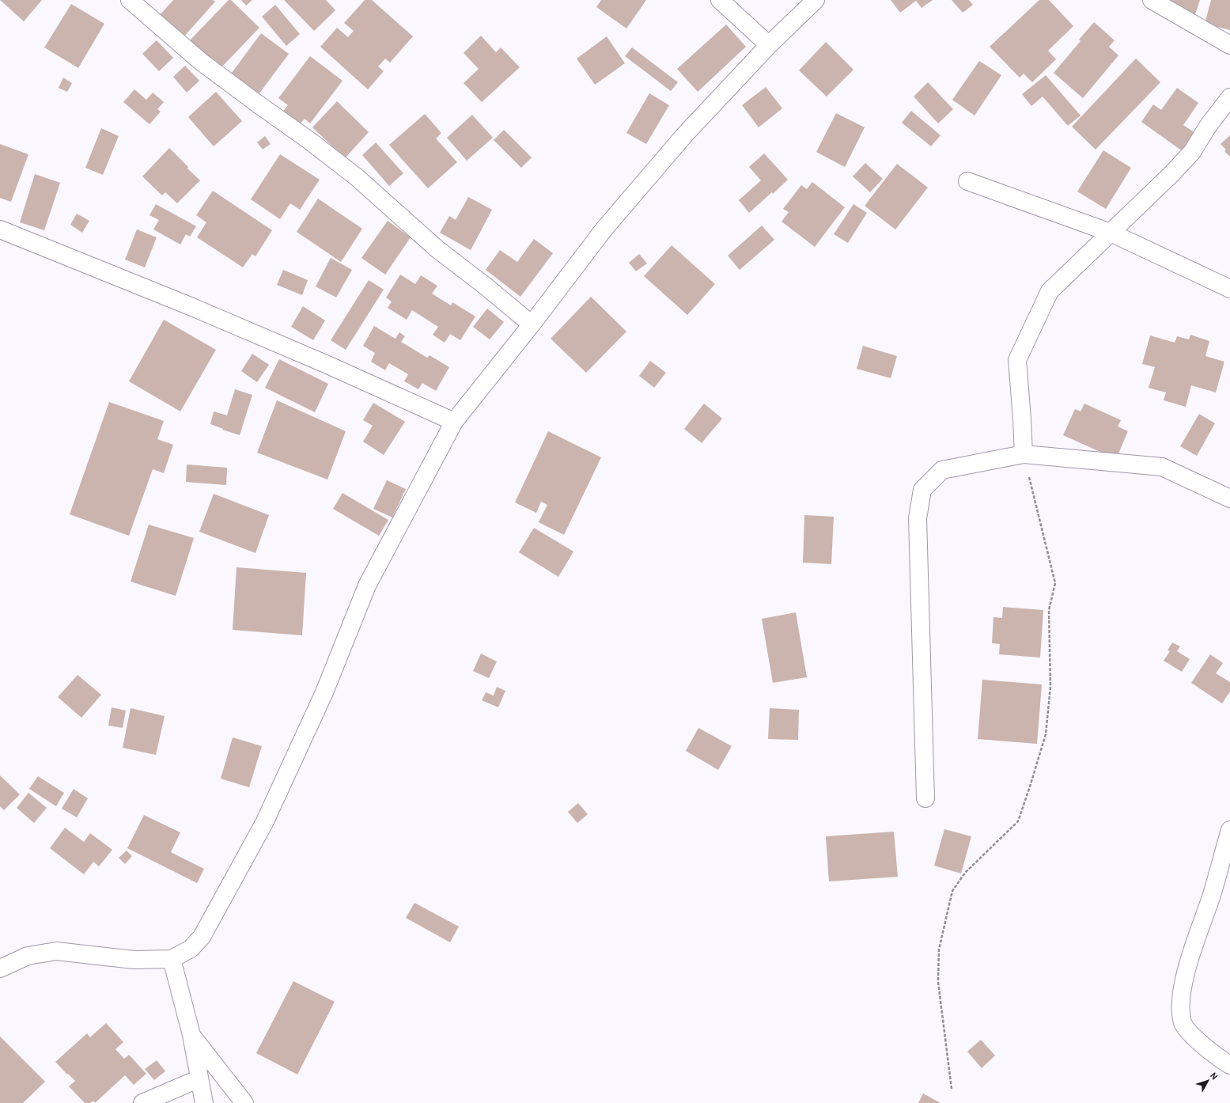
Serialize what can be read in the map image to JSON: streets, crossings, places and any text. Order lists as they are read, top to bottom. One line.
{"north":"top right"}
